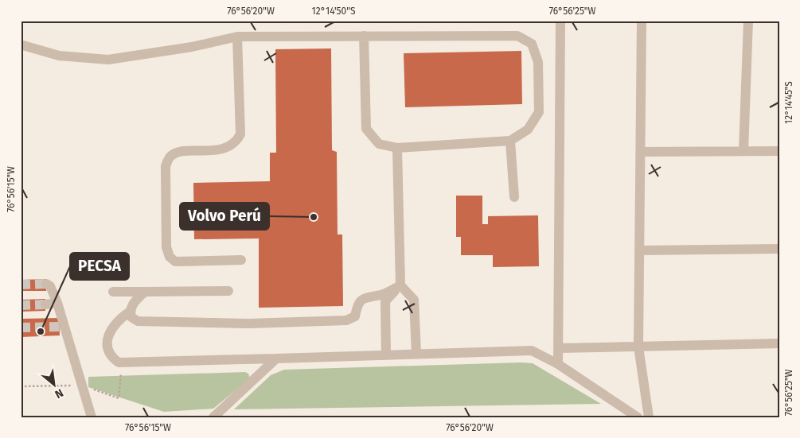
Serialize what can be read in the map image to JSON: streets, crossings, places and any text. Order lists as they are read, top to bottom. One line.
{"places":["Volvo Perú","PECSA"],"north":"bottom right","coordinates":["76°56'20\"W","12°14'50\"S","76°56'25\"W","12°14'45\"S","76°56'15\"W"]}
